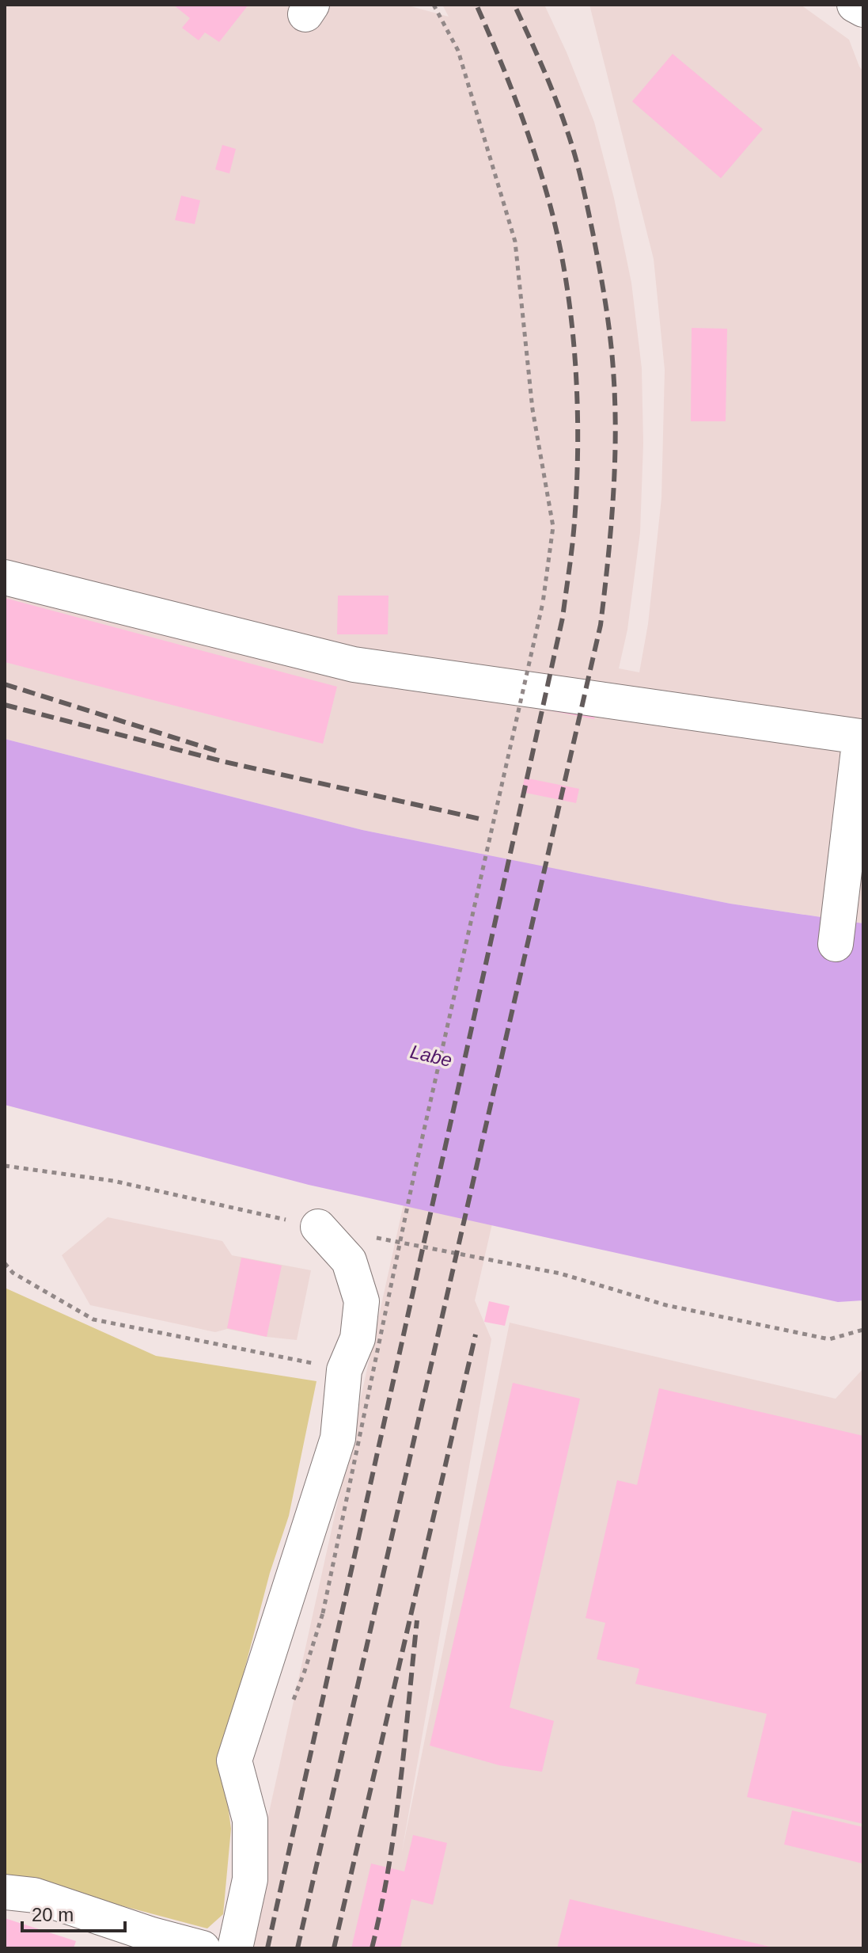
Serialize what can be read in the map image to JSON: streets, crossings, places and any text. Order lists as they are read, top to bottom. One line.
{"water":["Labe"],"scale_bar":"20 m"}
